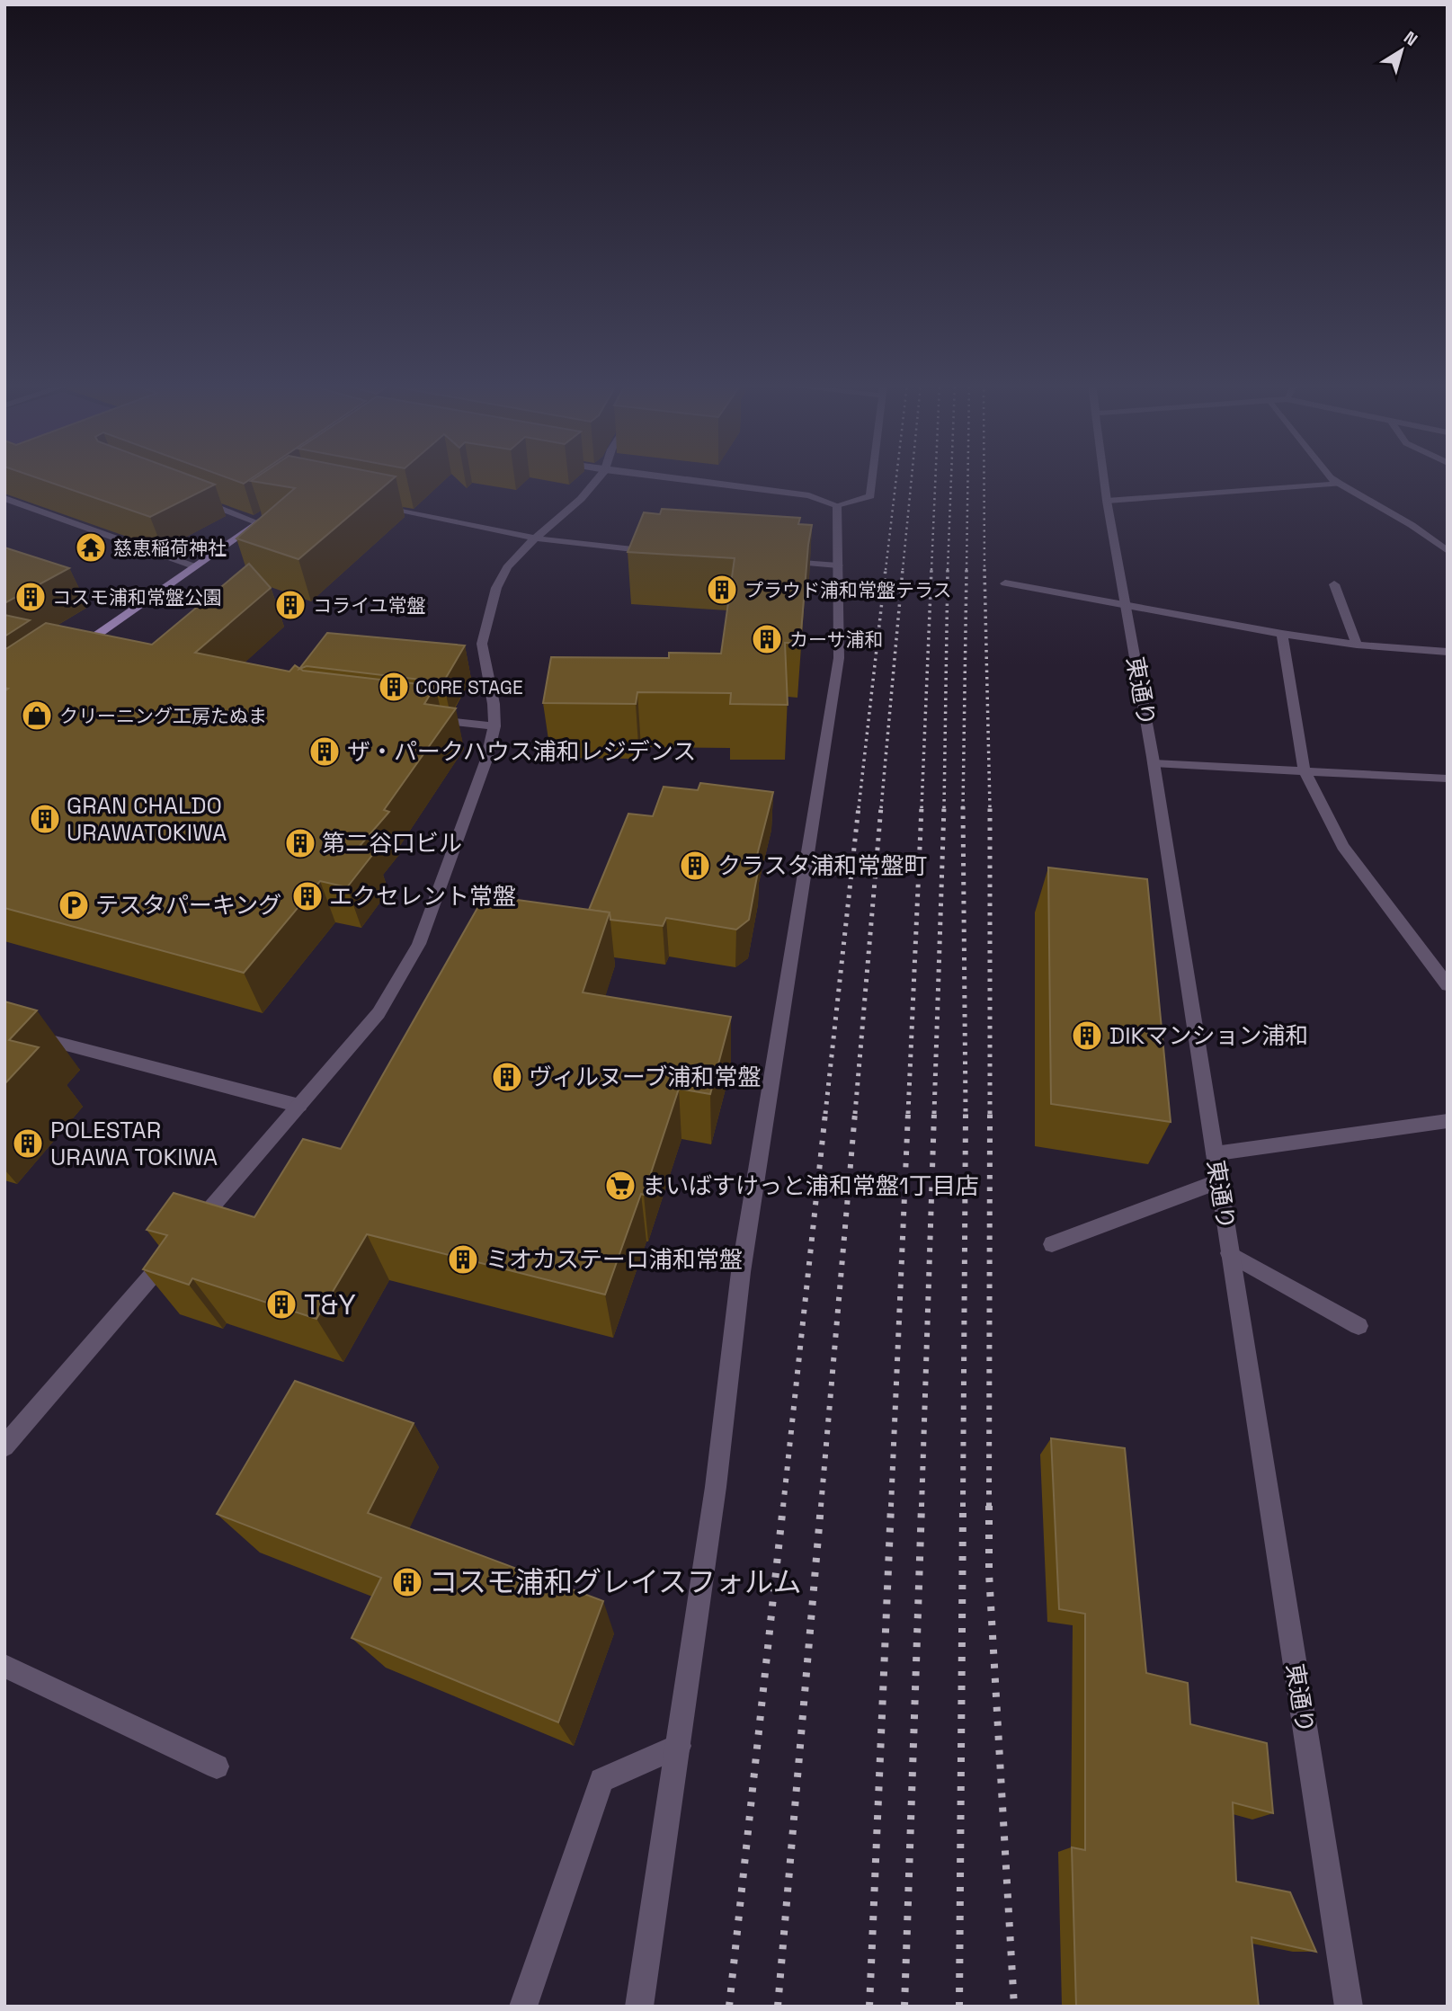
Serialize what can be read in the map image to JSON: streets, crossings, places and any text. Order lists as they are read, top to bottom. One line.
{"streets":{"street":["東通り"]},"places":{"temple":["慈恵稲荷神社"],"building":["プラウド浦和常盤テラス","コスモ浦和常盤公園","コライユ常盤","カーサ浦和","CORE STAGE","ザ・パークハウス浦和レジデンス","GRAN CHALDO URAWATOKIWA","第二谷口ビル","クラスタ浦和常盤町","エクセレント常盤","DIKマンション浦和","ヴィルヌーブ浦和常盤","POLESTAR URAWA TOKIWA","ミオカステーロ浦和常盤","T&Y","コスモ浦和グレイスフォルム"],"shop":["クリーニング工房たぬま"],"parking":["テスタパーキング"],"supermarket":["まいばすけっと浦和常盤1丁目店"]},"north":"top right"}
